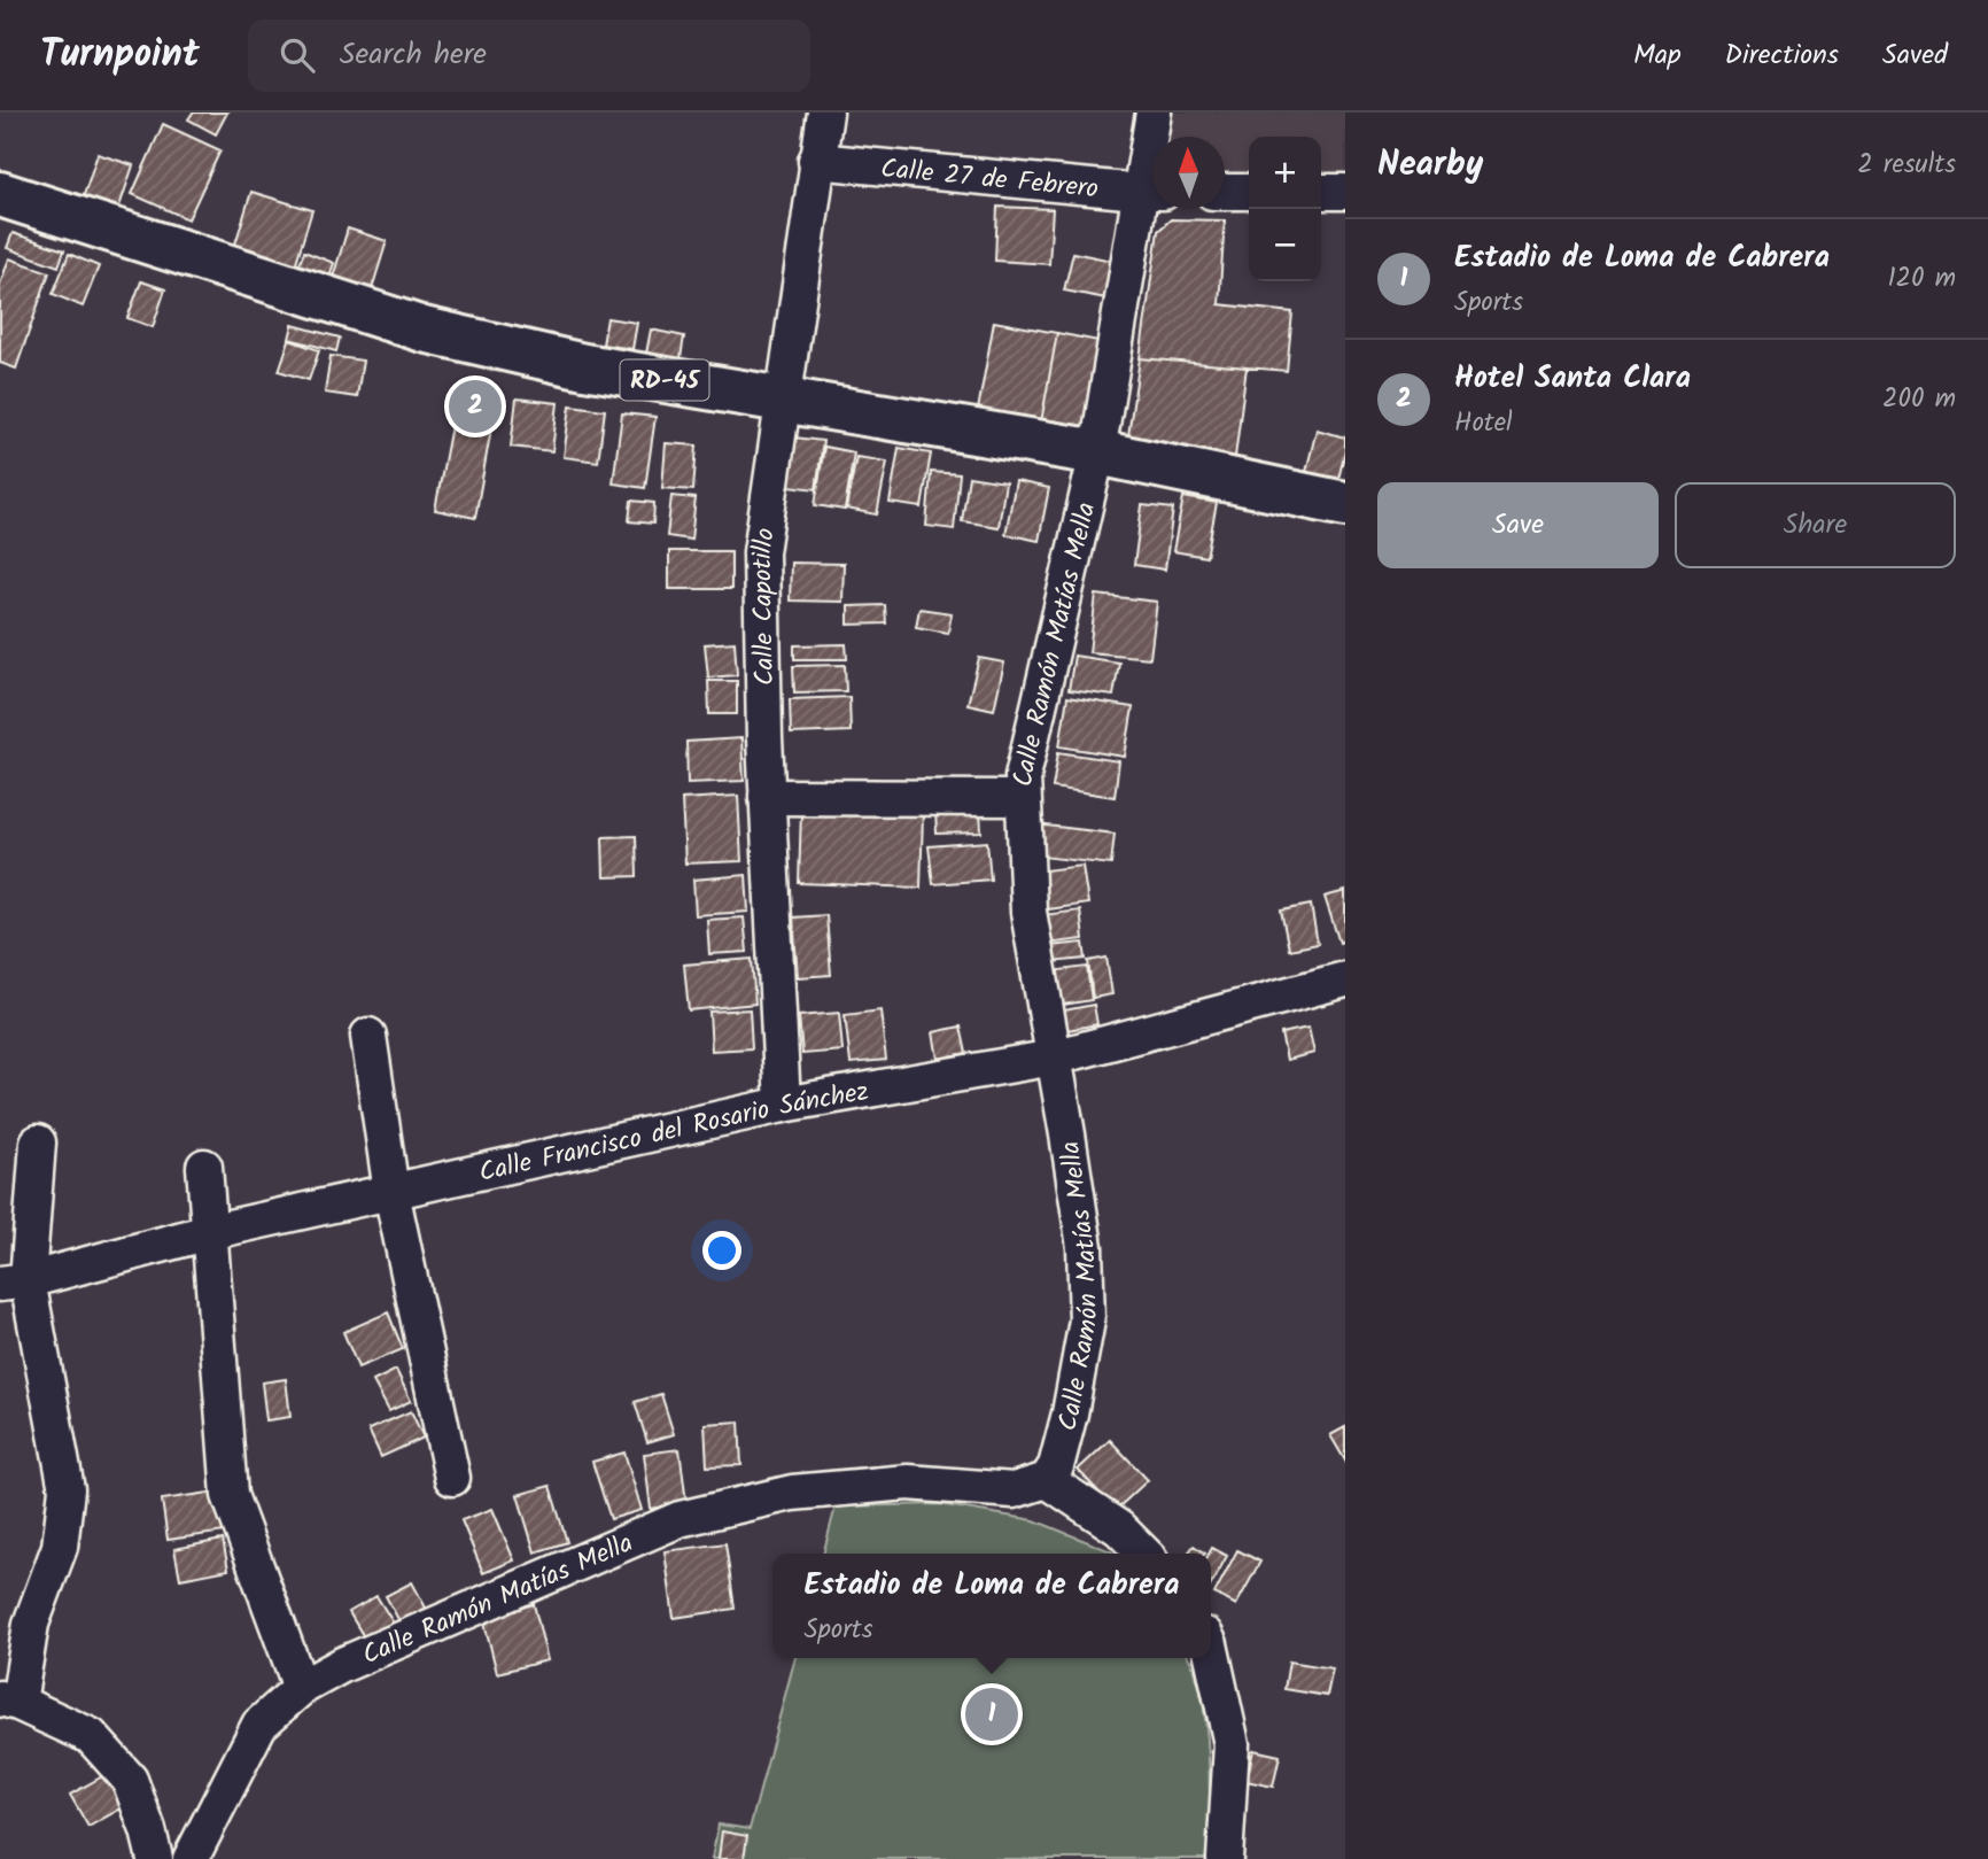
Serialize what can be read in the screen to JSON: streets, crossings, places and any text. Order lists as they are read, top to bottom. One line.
{"streets":{"main road":["RD-45"],"street":["Calle 27 de Febrero","Calle Capotillo","Calle Ramón Matías Mella","Calle Francisco del Rosario Sánchez"]},"crossings":[["Calle 27 de Febrero","Calle Capotillo"],["Calle 27 de Febrero","Calle Ramón Matías Mella"],["RD-45","Calle Capotillo"],["RD-45","Calle Ramón Matías Mella"],["Calle Capotillo","Calle Francisco del Rosario Sánchez"],["Calle Ramón Matías Mella","Calle Francisco del Rosario Sánchez"]],"north":"top","page":{"header":"Turnpoint","search":"Search here","nav":["Map","Directions","Saved"],"heading":["Nearby","2 results"],"map_buttons":["+","−"],"list":[{"mark":"1","name":"Estadio de Loma de Cabrera","note":"Sports","value":"120 m"},{"mark":"2","name":"Hotel Santa Clara","note":"Hotel","value":"200 m"}],"pins":["2","1"],"buttons":["Save","Share"],"popup":["Estadio de Loma de Cabrera","Sports"]}}
